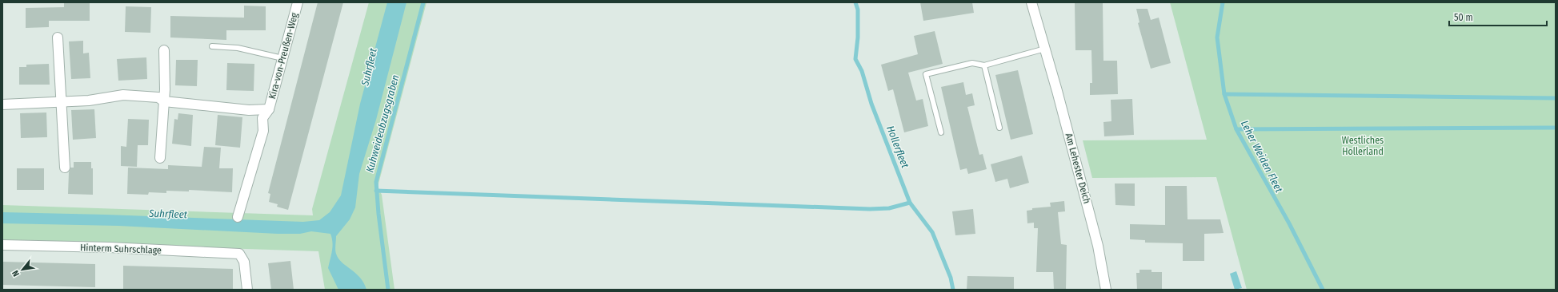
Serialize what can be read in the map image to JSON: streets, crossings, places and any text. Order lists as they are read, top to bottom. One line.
{"streets":{"street":["Kira-von-Preußen-Weg","Am Lehester Deich","Hinterm Suhrschlage"]},"water":["Suhrfleet","Kuhweideabzugsgraben","Hollerfleet","Leher Weiden Fleet"],"parks":["Westliches Hollerland"],"scale_bar":"50 m","north":"bottom left"}
